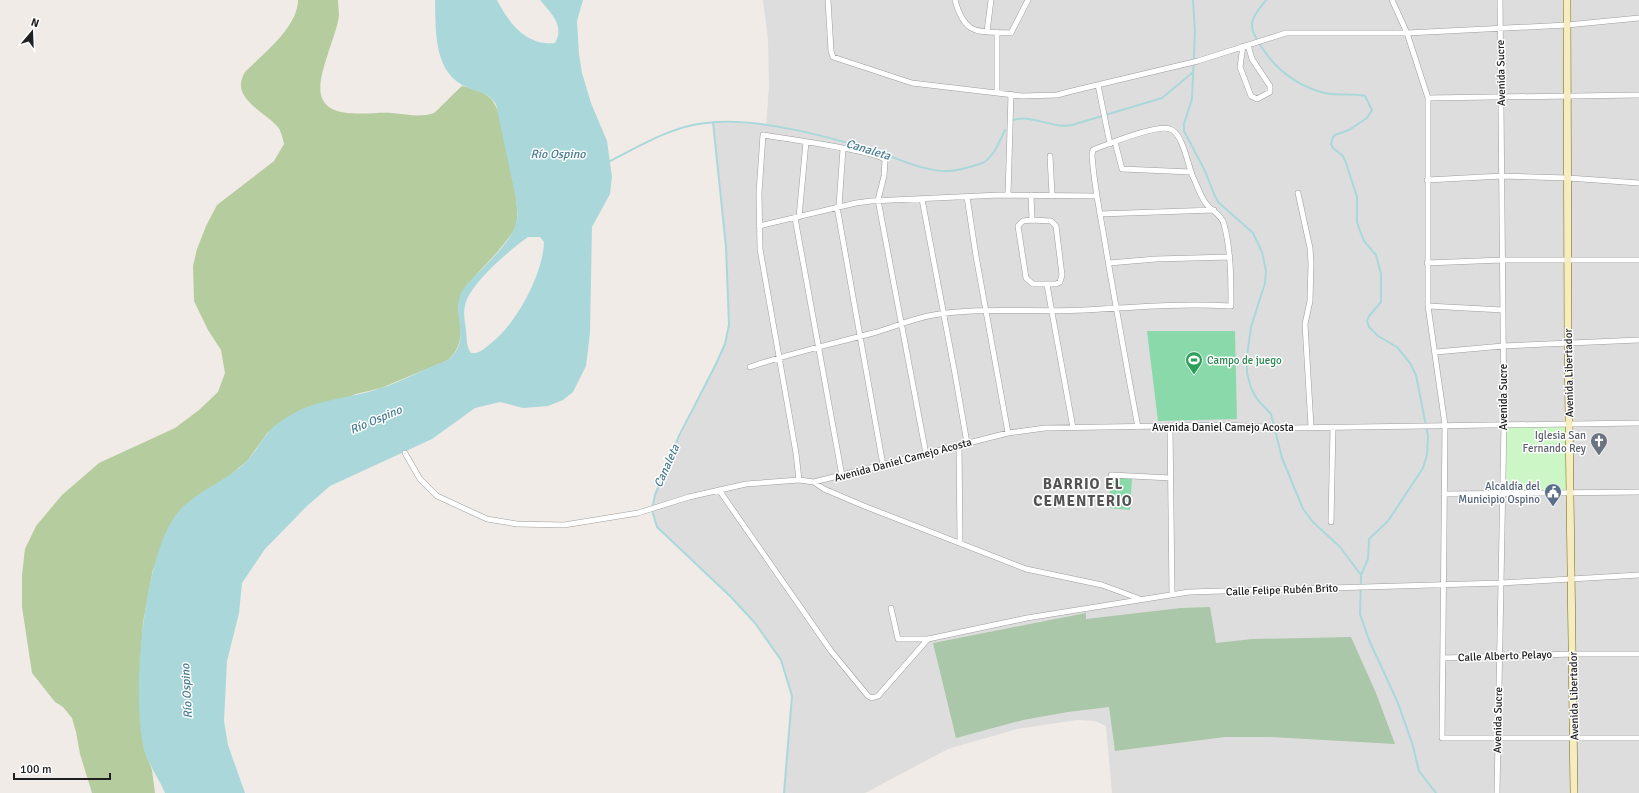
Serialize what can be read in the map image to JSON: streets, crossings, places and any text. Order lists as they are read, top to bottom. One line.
{"streets":{"main road":["Avenida Libertador"],"street":["Avenida Sucre","Avenida Daniel Camejo Acosta","Calle Felipe Rubén Brito","Calle Alberto Pelayo"]},"crossings":[["Avenida Sucre","Avenida Daniel Camejo Acosta"],["Avenida Sucre","Calle Felipe Rubén Brito"],["Avenida Sucre","Calle Alberto Pelayo"],["Avenida Libertador","Avenida Daniel Camejo Acosta"],["Avenida Libertador","Calle Felipe Rubén Brito"],["Avenida Libertador","Calle Alberto Pelayo"]],"districts":["BARRIO EL CEMENTERIO"],"water":["Canaleta","Río Ospino"],"places":{"sports":["Campo de juego"],"church":["Iglesia San Fernando Rey"],"public building":["Alcaldía del Municipio Ospino"]},"scale_bar":"100 m","north":"top"}
